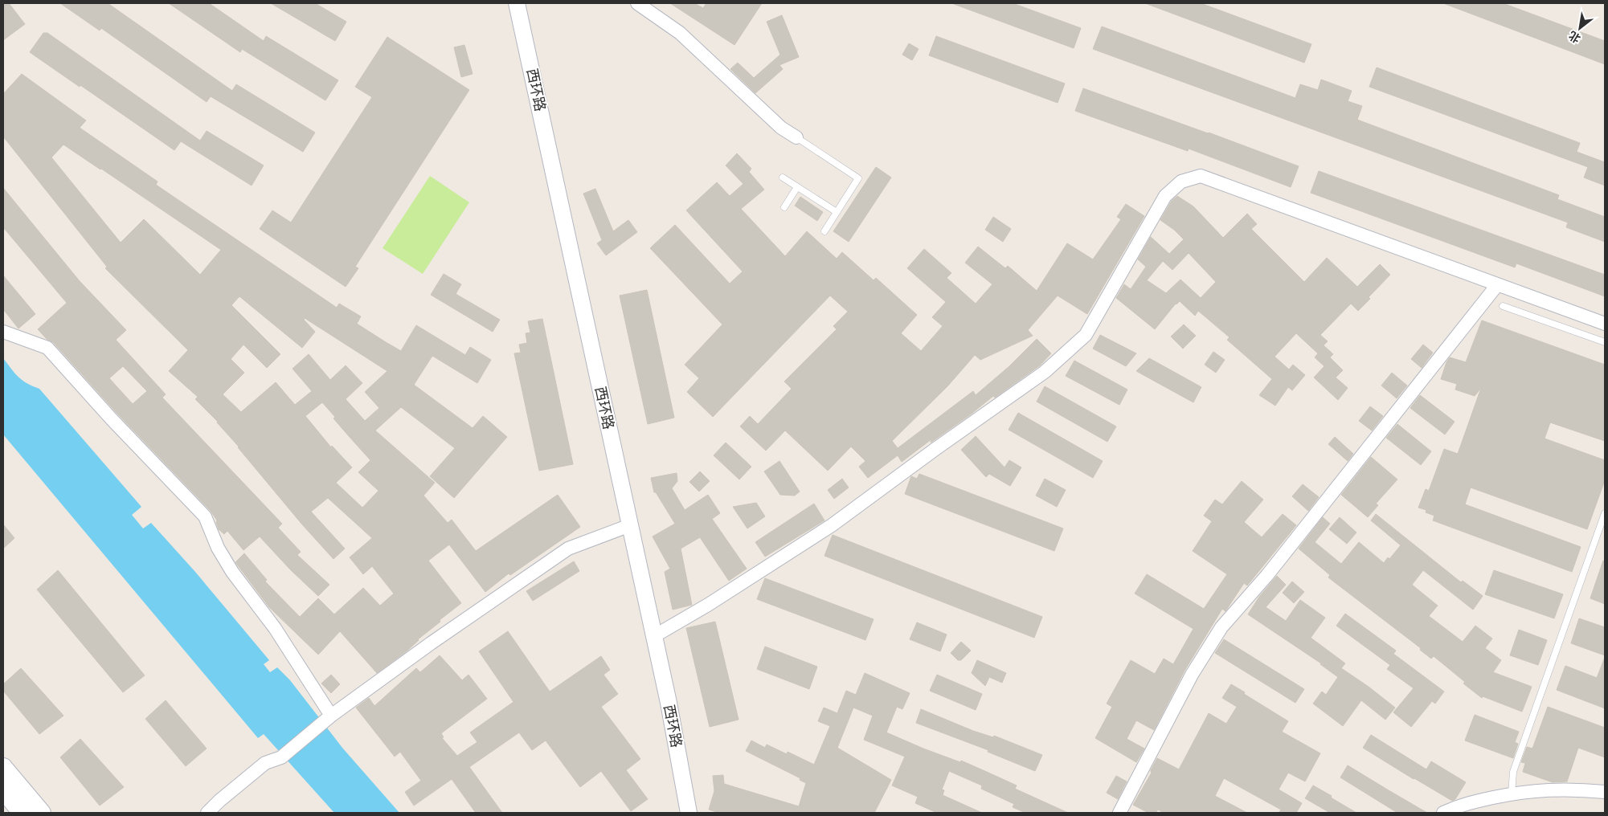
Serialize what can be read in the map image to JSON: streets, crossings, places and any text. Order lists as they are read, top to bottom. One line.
{"streets":{"street":["西环路"]},"north":"bottom left"}
